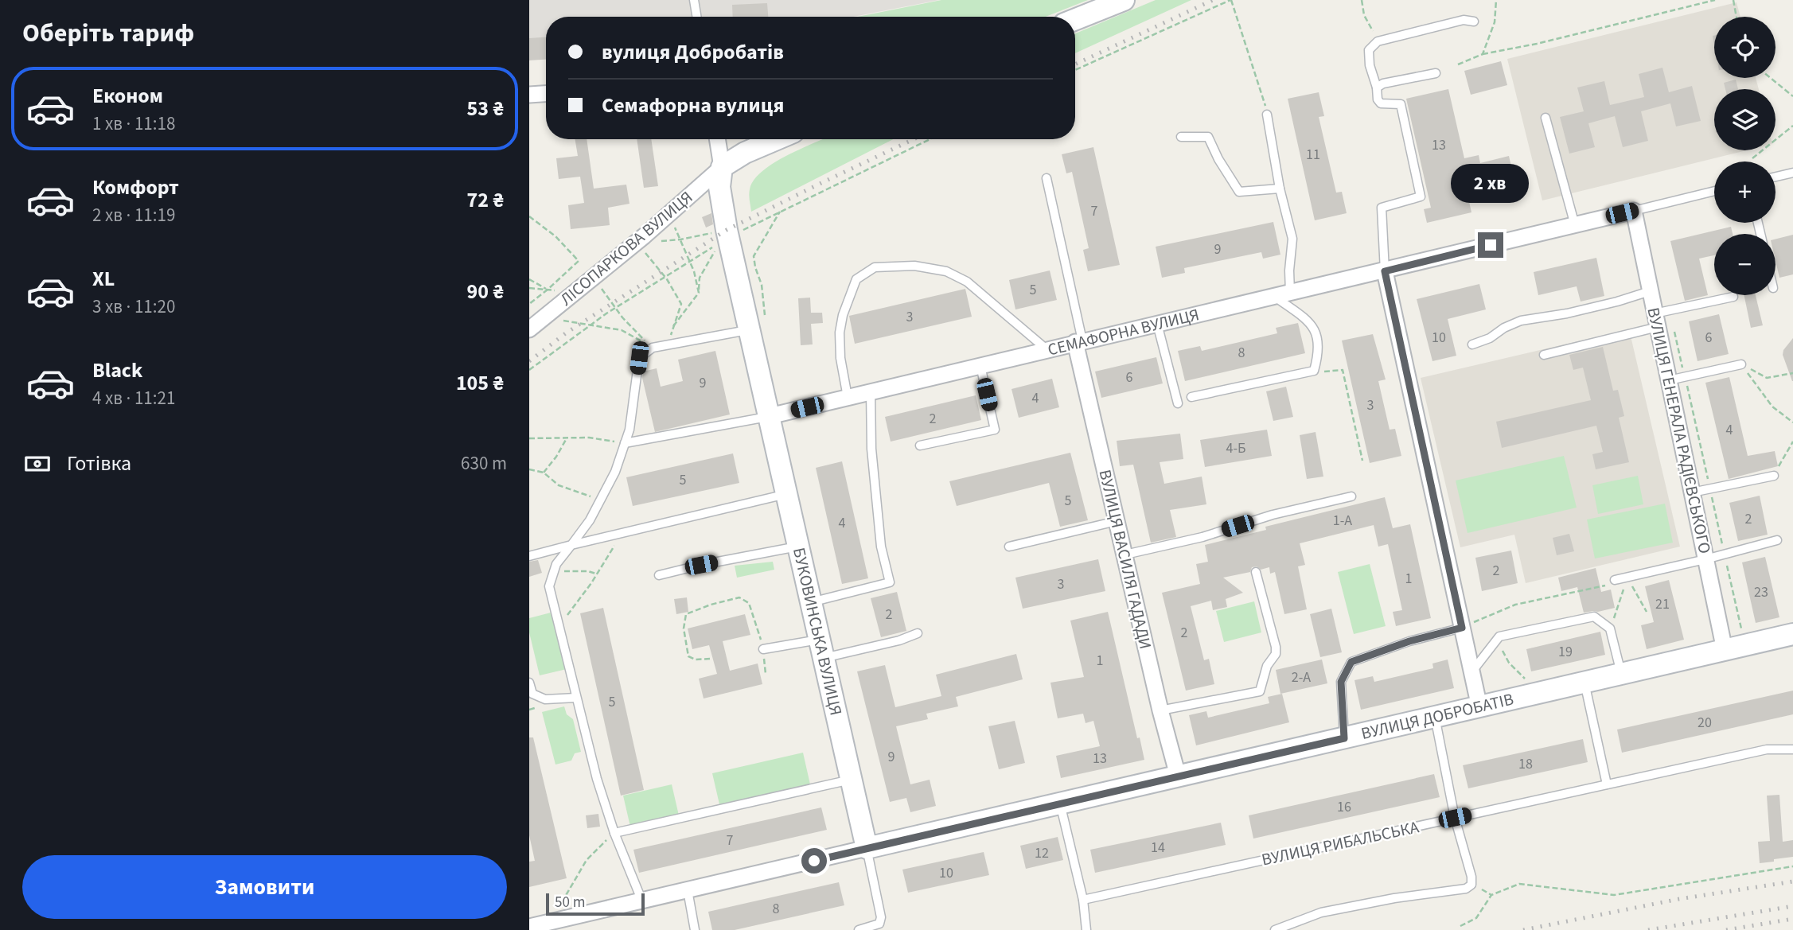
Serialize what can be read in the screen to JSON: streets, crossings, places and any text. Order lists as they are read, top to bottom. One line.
{"streets":{"street":["ЛІСОПАРКОВА ВУЛИЦЯ","СЕМАФОРНА ВУЛИЦЯ","ВУЛИЦЯ ГЕНЕРАЛА РАДІЄВСЬКОГО","ВУЛИЦЯ ВАСИЛЯ ГАДАДИ","БУКОВИНСЬКА ВУЛИЦЯ","ВУЛИЦЯ ДОБРОБАТІВ"],"lane":["ВУЛИЦЯ РИБАЛЬСЬКА"]},"crossings":[["СЕМАФОРНА ВУЛИЦЯ","ВУЛИЦЯ ГЕНЕРАЛА РАДІЄВСЬКОГО"],["СЕМАФОРНА ВУЛИЦЯ","ВУЛИЦЯ ВАСИЛЯ ГАДАДИ"],["СЕМАФОРНА ВУЛИЦЯ","БУКОВИНСЬКА ВУЛИЦЯ"],["ВУЛИЦЯ ГЕНЕРАЛА РАДІЄВСЬКОГО","ВУЛИЦЯ ДОБРОБАТІВ"],["ВУЛИЦЯ ВАСИЛЯ ГАДАДИ","ВУЛИЦЯ ДОБРОБАТІВ"],["БУКОВИНСЬКА ВУЛИЦЯ","ВУЛИЦЯ ДОБРОБАТІВ"]],"house_numbers":["13","11","7","9","5","3","10","6","8","6","9","4","3","2","4","4-Б","5","5","2","1-А","4","2","1","3","23","21","2","2","19","1","2-А","5","20","9","13","18","16","7","14","12","10","8"],"scale_bar":"50 m","page":{"heading":"Оберіть тариф","map_buttons":["+","−"],"banner":["вулиця Добробатів","Семафорна вулиця"],"list":[{"name":"Економ","note":"1 хв · 11:18","value":"53 ₴"},{"name":"Комфорт","note":"2 хв · 11:19","value":"72 ₴"},{"name":"XL","note":"3 хв · 11:20","value":"90 ₴"},{"name":"Black","note":"4 хв · 11:21","value":"105 ₴"}],"bubble":"2 хв","pay":["Готівка","630 m"],"buttons":"Замовити","scale":"50 m"}}
